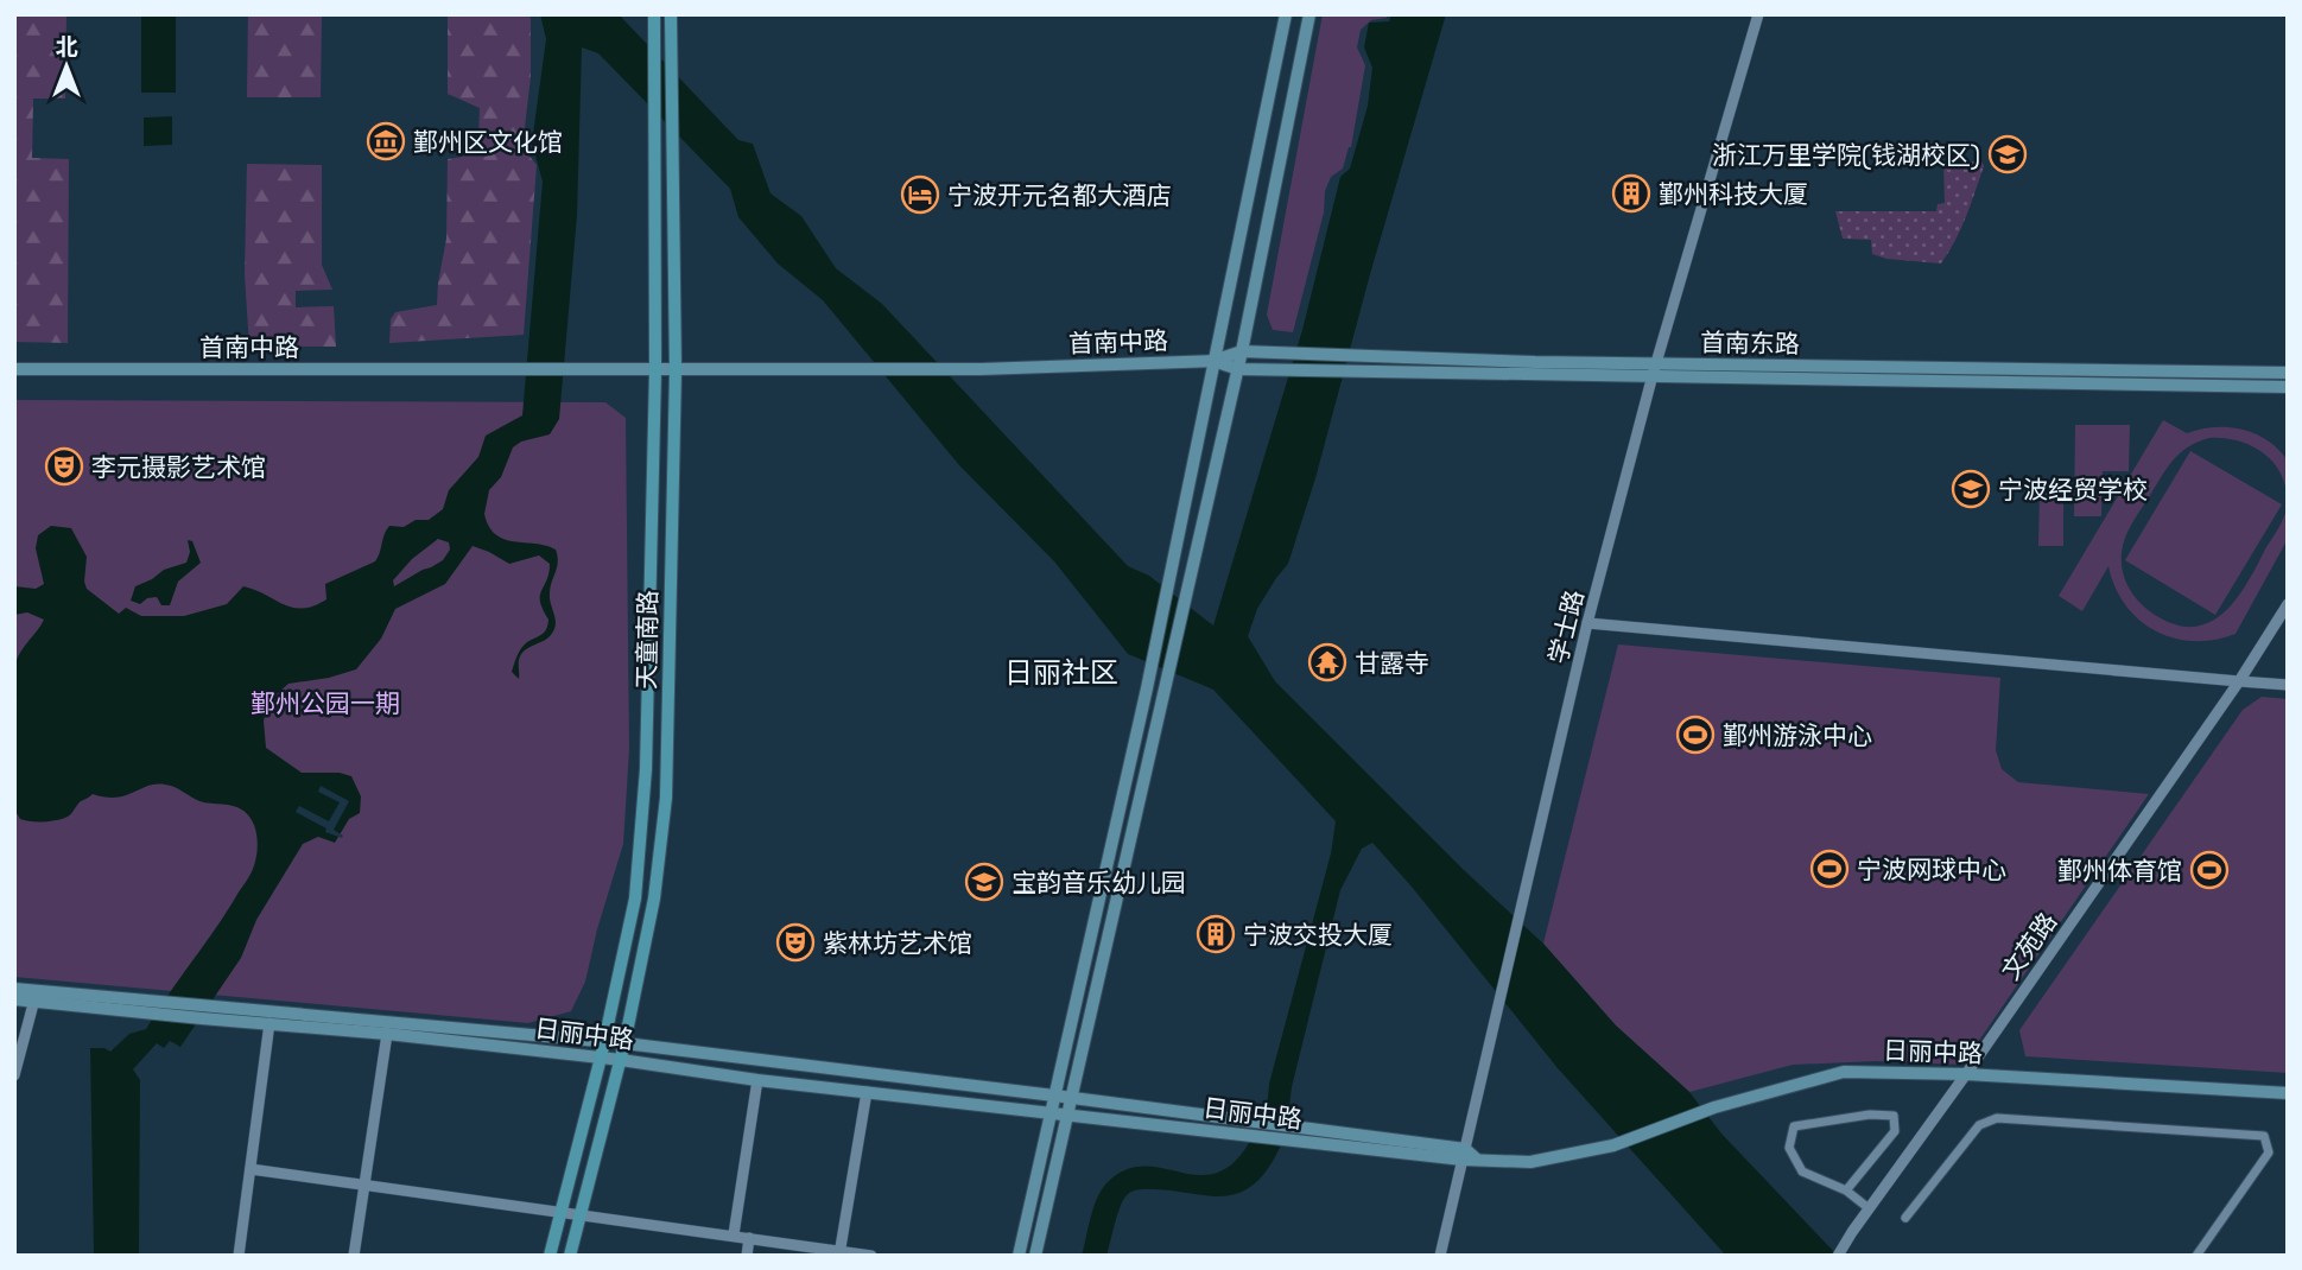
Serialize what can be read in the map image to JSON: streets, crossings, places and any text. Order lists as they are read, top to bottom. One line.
{"streets":{"main road":["首南中路","首南东路","天童南路","日丽中路"],"street":["学士路","文苑路"]},"crossings":[["首南中路","首南东路"],["首南中路","天童南路"],["首南东路","学士路"],["学士路","日丽中路"],["天童南路","日丽中路"],["文苑路","日丽中路"]],"districts":["日丽社区"],"parks":["鄞州公园一期"],"places":{"museum":["鄞州区文化馆"],"school or university":["浙江万里学院(钱湖校区)","宁波经贸学校","宝韵音乐幼儿园"],"building":["鄞州科技大厦","宁波交投大厦"],"hotel":["宁波开元名都大酒店"],"theatre":["李元摄影艺术馆","紫林坊艺术馆"],"temple":["甘露寺"],"sports":["鄞州游泳中心","宁波网球中心","鄞州体育馆"]},"north":"top"}
